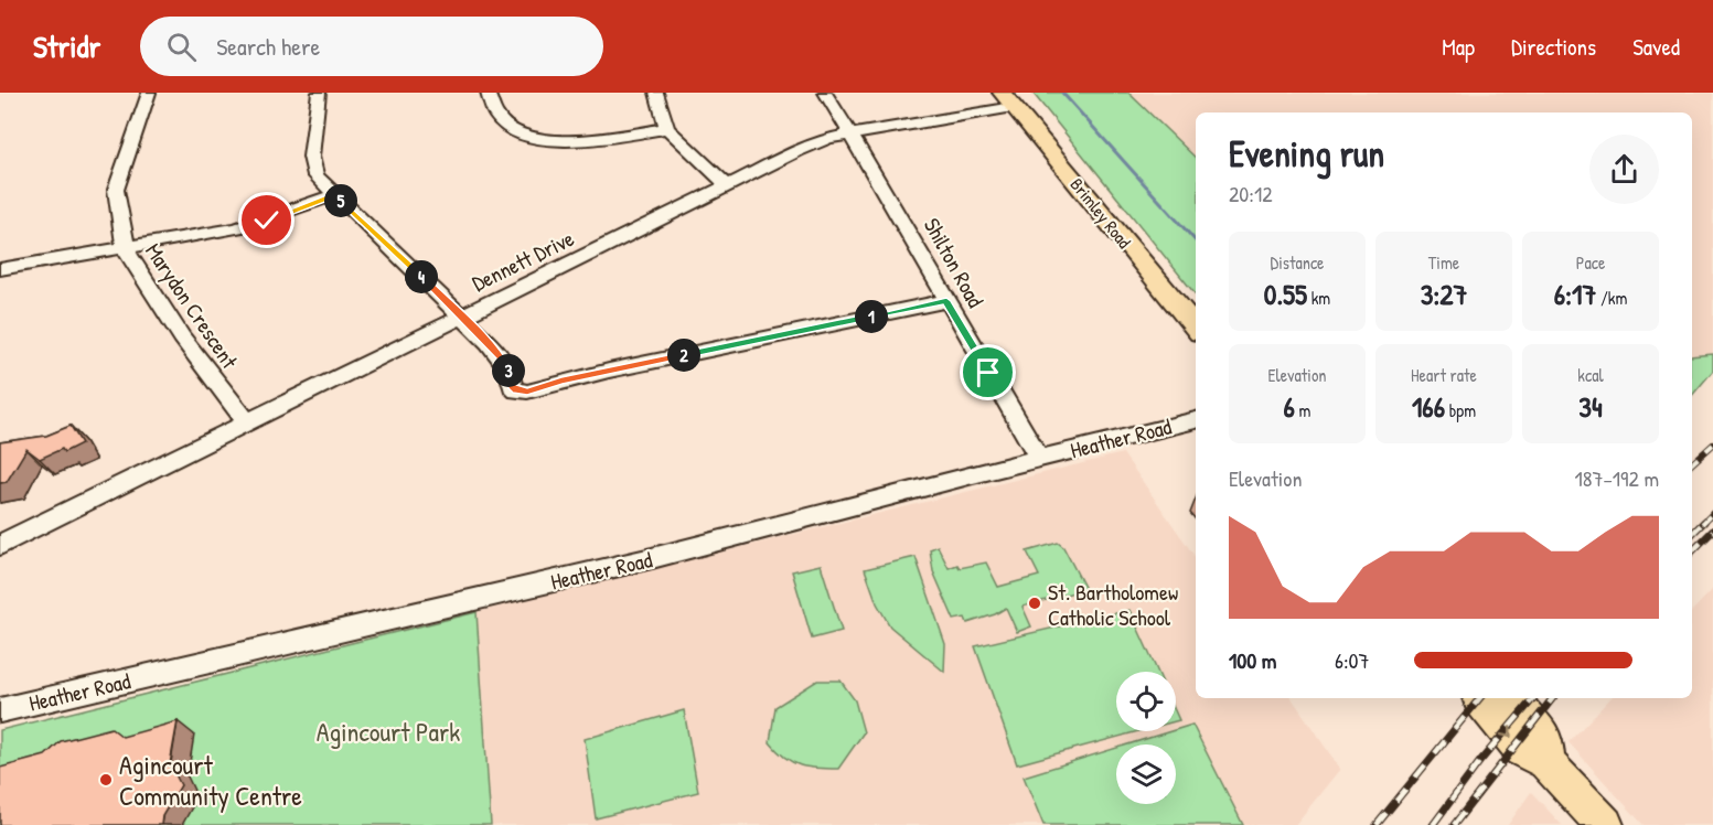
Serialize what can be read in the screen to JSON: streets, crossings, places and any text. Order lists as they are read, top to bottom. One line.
{"streets":{"main road":["Brimley Road"],"street":["Dennett Drive","Shilton Road","Marydon Crescent","Heather Road"]},"crossings":[["Brimley Road","Dennett Drive"],["Dennett Drive","Shilton Road"],["Dennett Drive","Marydon Crescent"],["Shilton Road","Heather Road"]],"parks":["Agincourt Park"],"places":["St. Bartholomew Catholic School","Agincourt Community Centre"],"page":{"header":"Stridr","search":"Search here","nav":["Map","Directions","Saved"],"heading":["Evening run","20:12"],"pins":["5","4","1","2","3"],"stats":[["Distance","0.55 km"],["Time","3:27"],["Pace","6:17 /km"],["Elevation","6 m"],["Heart rate","166 bpm"],["kcal","34"]],"chart":["Elevation","187–192 m"],"list":[{"name":"100 m","note":"6:07"}]}}
